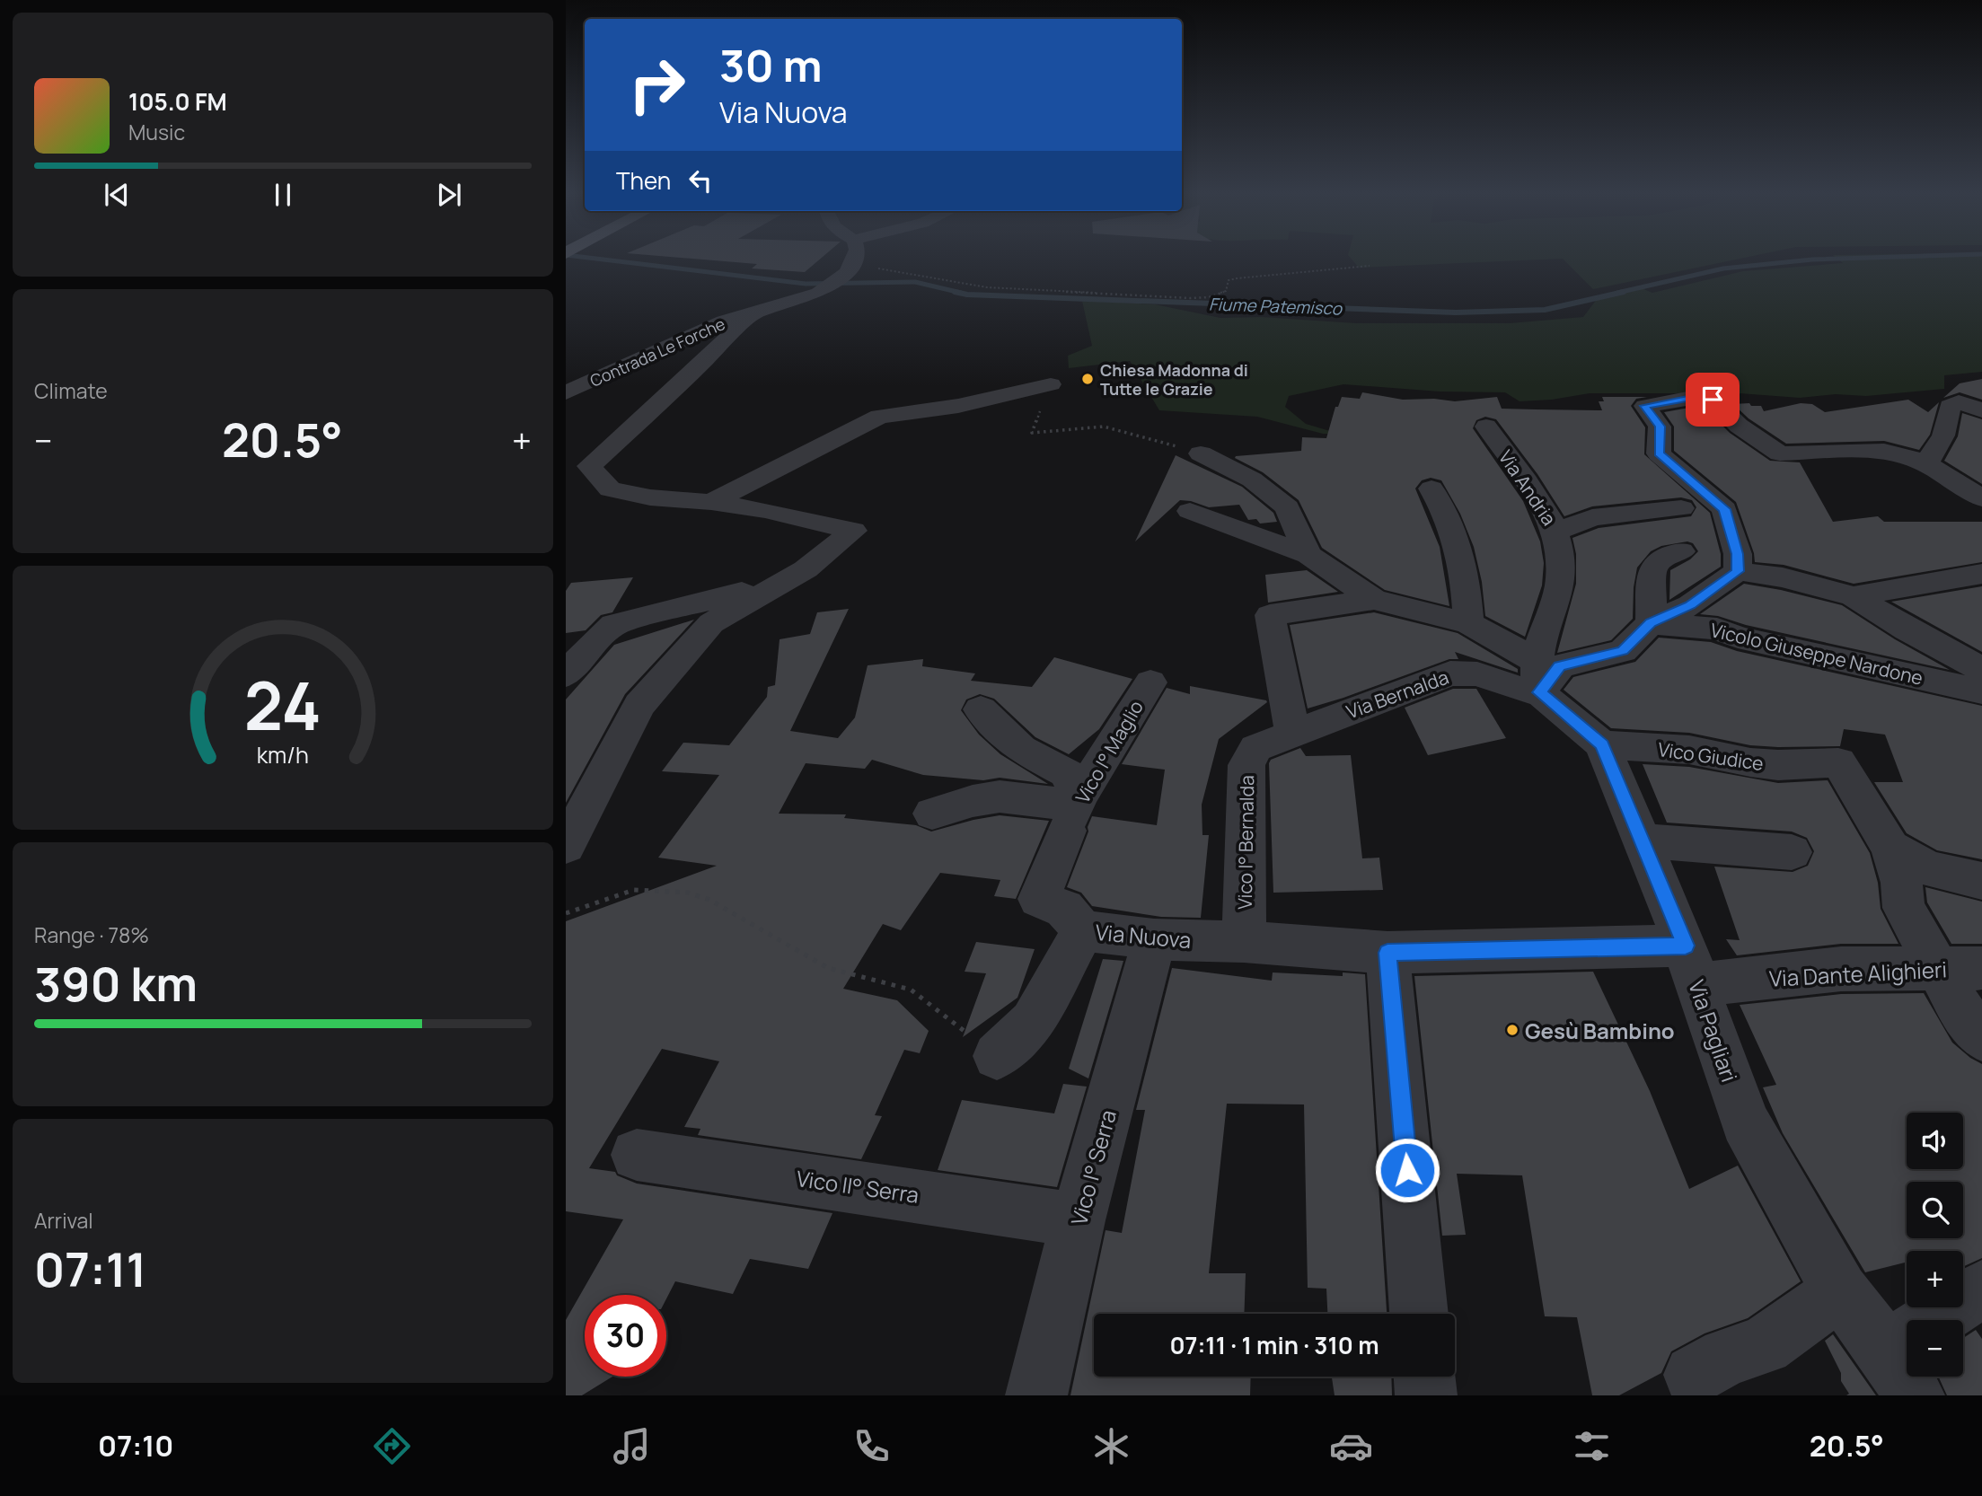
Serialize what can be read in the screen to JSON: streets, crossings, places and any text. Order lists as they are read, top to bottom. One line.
{"streets":{"street":["Contrada Le Forche","Via Andria","Vicolo Giuseppe Nardone","Via Bernalda","Vico I° Maglio","Vico Giudice","Vico I° Bernalda","Via Nuova","Via Dante Alighieri","Via Pagliari","Vico I° Serra","Vico II° Serra"]},"crossings":[["Via Andria","Via Bernalda"],["Via Andria","Via Pagliari"],["Via Bernalda","Vico I° Bernalda"],["Via Bernalda","Via Pagliari"],["Vico I° Maglio","Via Nuova"],["Vico Giudice","Via Pagliari"],["Vico I° Bernalda","Via Nuova"],["Via Nuova","Via Dante Alighieri"],["Via Nuova","Via Pagliari"],["Via Nuova","Vico I° Serra"],["Via Dante Alighieri","Via Pagliari"],["Vico I° Serra","Vico II° Serra"]],"water":["Fiume Patemisco"],"places":["Chiesa Madonna di Tutte le Grazie","Gesù Bambino"],"page":{"turn":["30 m","Via Nuova"],"song":["105.0 FM","Music"],"then":"Then","tile":["Climate",["Range · 78%","390 km"],["Arrival","07:11"]],"heat":["−","20.5°","+"],"map_buttons":["+","−"],"limit":"30","trip":"07:11 · 1 min · 310 m","tabs":["07:10","20.5°"],"gauge":["24","km/h"]}}
